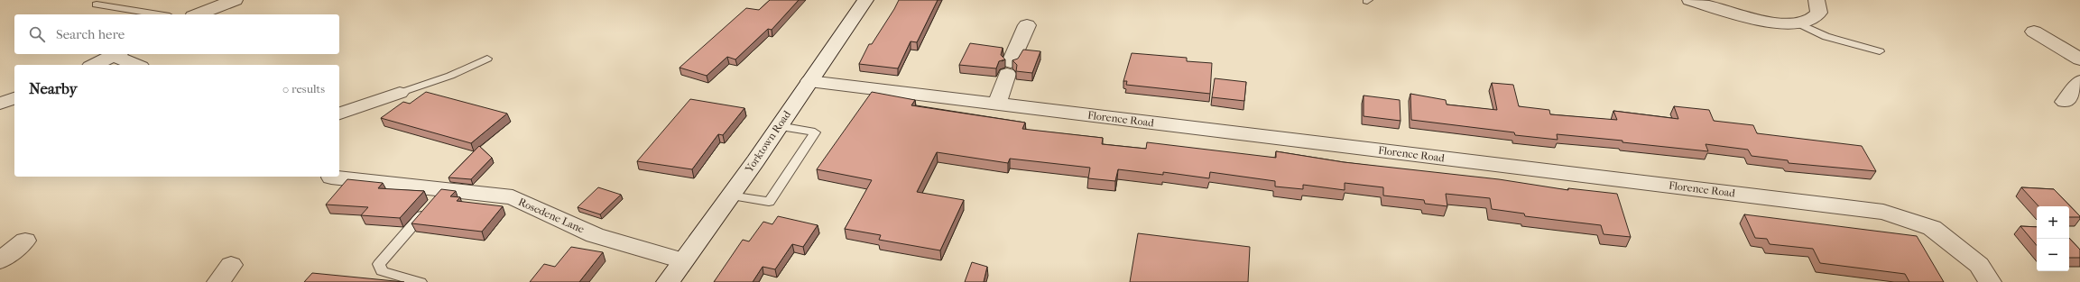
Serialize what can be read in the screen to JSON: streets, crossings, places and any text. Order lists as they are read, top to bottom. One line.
{"streets":{"street":["Florence Road","Yorktown Road","Rosedene Lane"]},"crossings":[["Florence Road","Yorktown Road"],["Yorktown Road","Rosedene Lane"]],"page":{"search":"Search here","heading":["Nearby","0 results"],"map_buttons":["+","−"]}}
